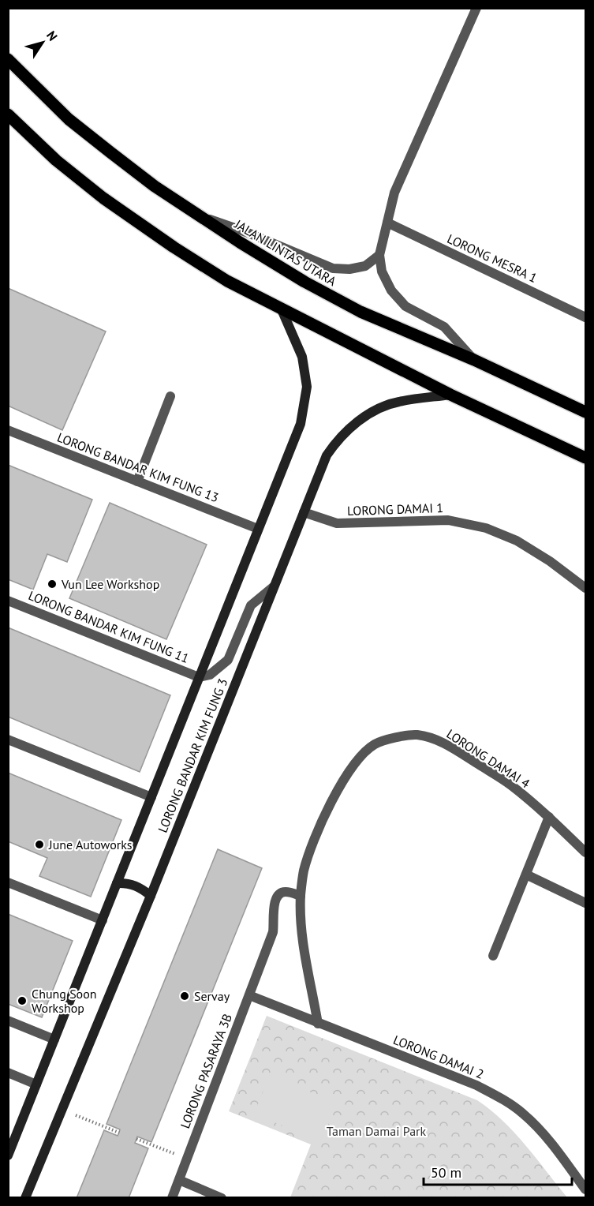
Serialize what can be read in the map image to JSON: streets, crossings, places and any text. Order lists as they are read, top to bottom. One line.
{"streets":{"main road":["JALAN LINTAS UTARA","LORONG BANDAR KIM FUNG 3"],"street":["LORONG MESRA 1","LORONG BANDAR KIM FUNG 13","LORONG DAMAI 1","LORONG BANDAR KIM FUNG 11","LORONG DAMAI 4","LORONG DAMAI 2","LORONG PASARAYA 3B"]},"crossings":[["LORONG BANDAR KIM FUNG 13","LORONG BANDAR KIM FUNG 3"],["LORONG DAMAI 1","LORONG BANDAR KIM FUNG 3"],["LORONG BANDAR KIM FUNG 11","LORONG BANDAR KIM FUNG 3"],["LORONG DAMAI 4","LORONG DAMAI 2"],["LORONG DAMAI 4","LORONG PASARAYA 3B"],["LORONG DAMAI 2","LORONG PASARAYA 3B"]],"parks":["Taman Damai Park"],"places":["Vun Lee Workshop","June Autoworks","Servay","Chung Soon Workshop"],"scale_bar":"50 m","north":"top right"}
